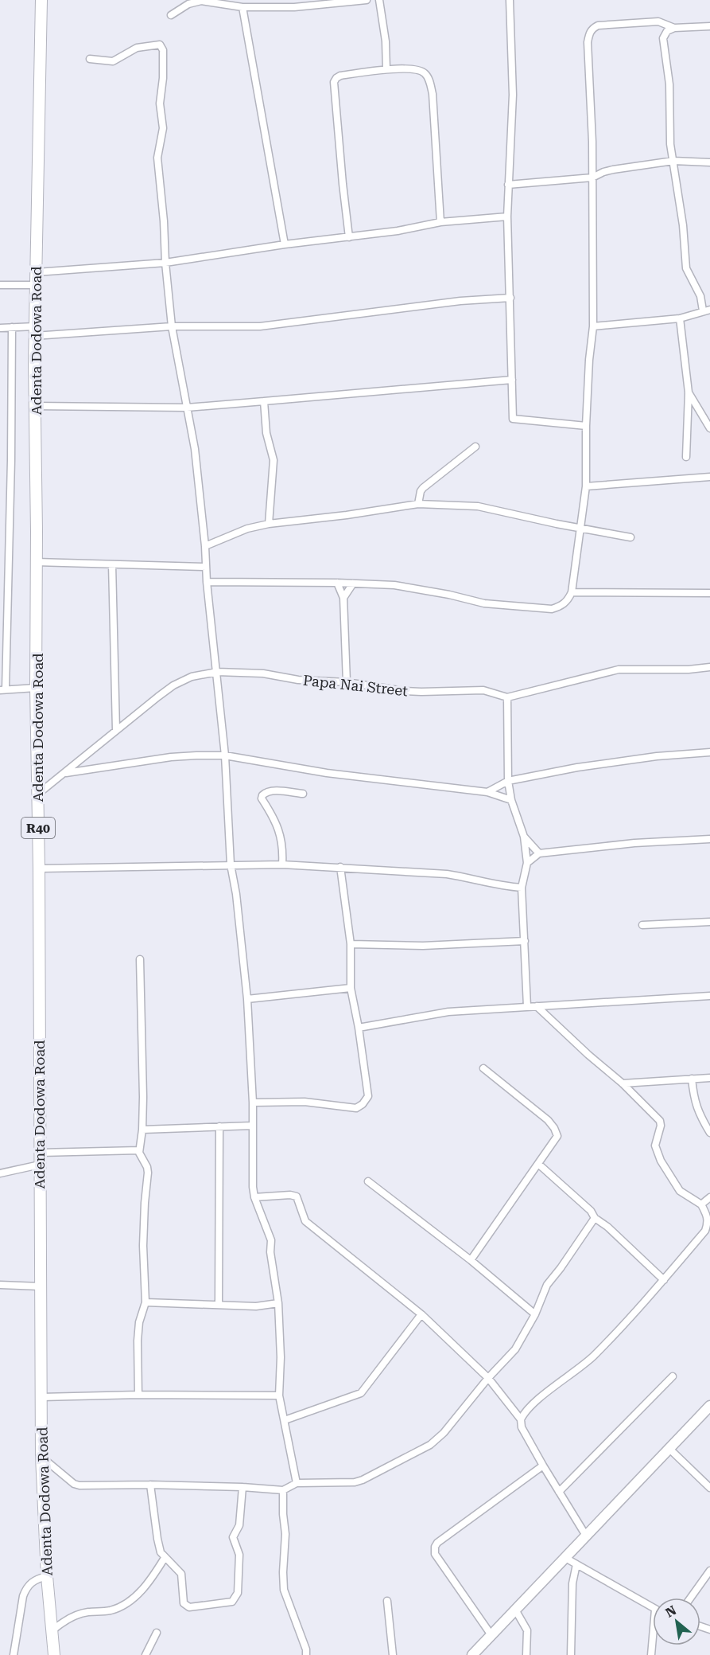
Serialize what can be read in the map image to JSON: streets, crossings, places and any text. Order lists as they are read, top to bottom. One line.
{"streets":{"main road":["Adenta Dodowa Road","R40"],"street":["Papa Nai Street"]},"crossings":[["Adenta Dodowa Road","Papa Nai Street"]],"north":"top left"}
